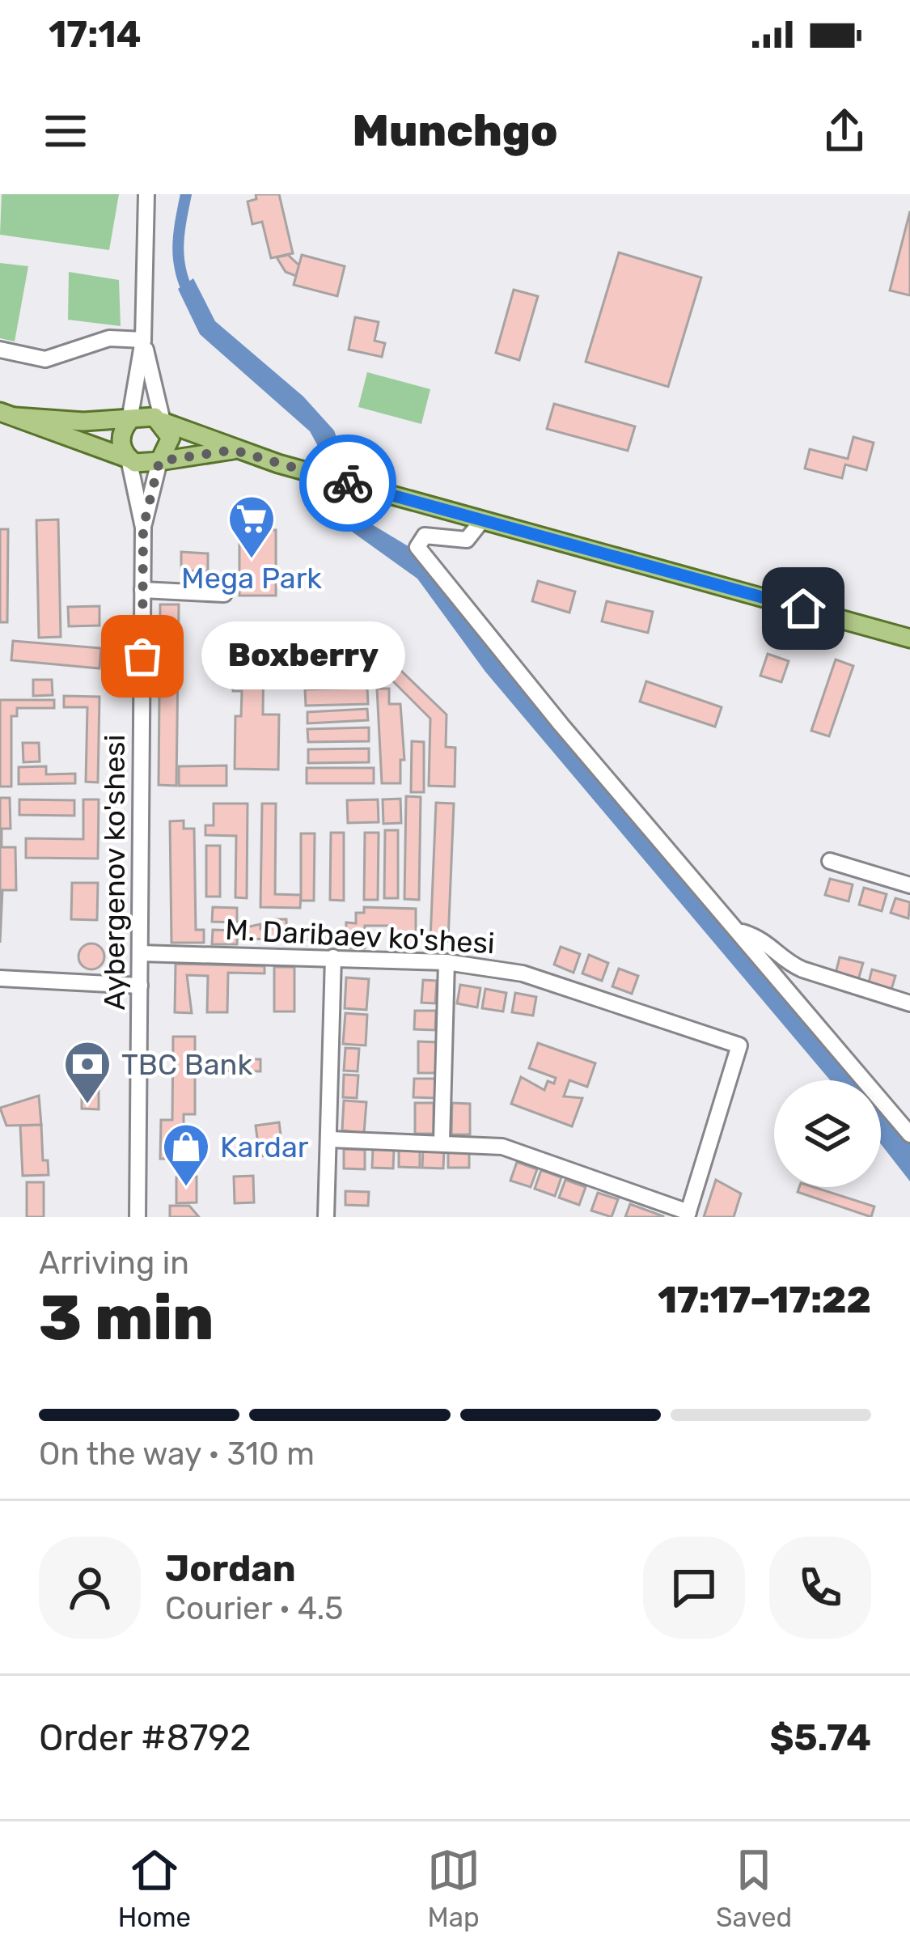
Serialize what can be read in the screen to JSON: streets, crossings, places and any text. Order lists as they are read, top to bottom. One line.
{"streets":{"street":["Aybergenov ko'shesi","M. Daribaev ko'shesi"]},"crossings":[["Aybergenov ko'shesi","M. Daribaev ko'shesi"]],"places":{"supermarket":["Mega Park"],"other":["Boxberry"],"bank":["TBC Bank"],"shop":["Kardar"]},"page":{"status":"17:14","header":"Munchgo","bubble":"Boxberry","heading":["3 min","Arriving in","17:17–17:22"],"panel":["Jordan","Courier · 4.5","Order #8792","$5.74"],"bar":"On the way · 310 m","tabs":["Home","Map","Saved"]}}
